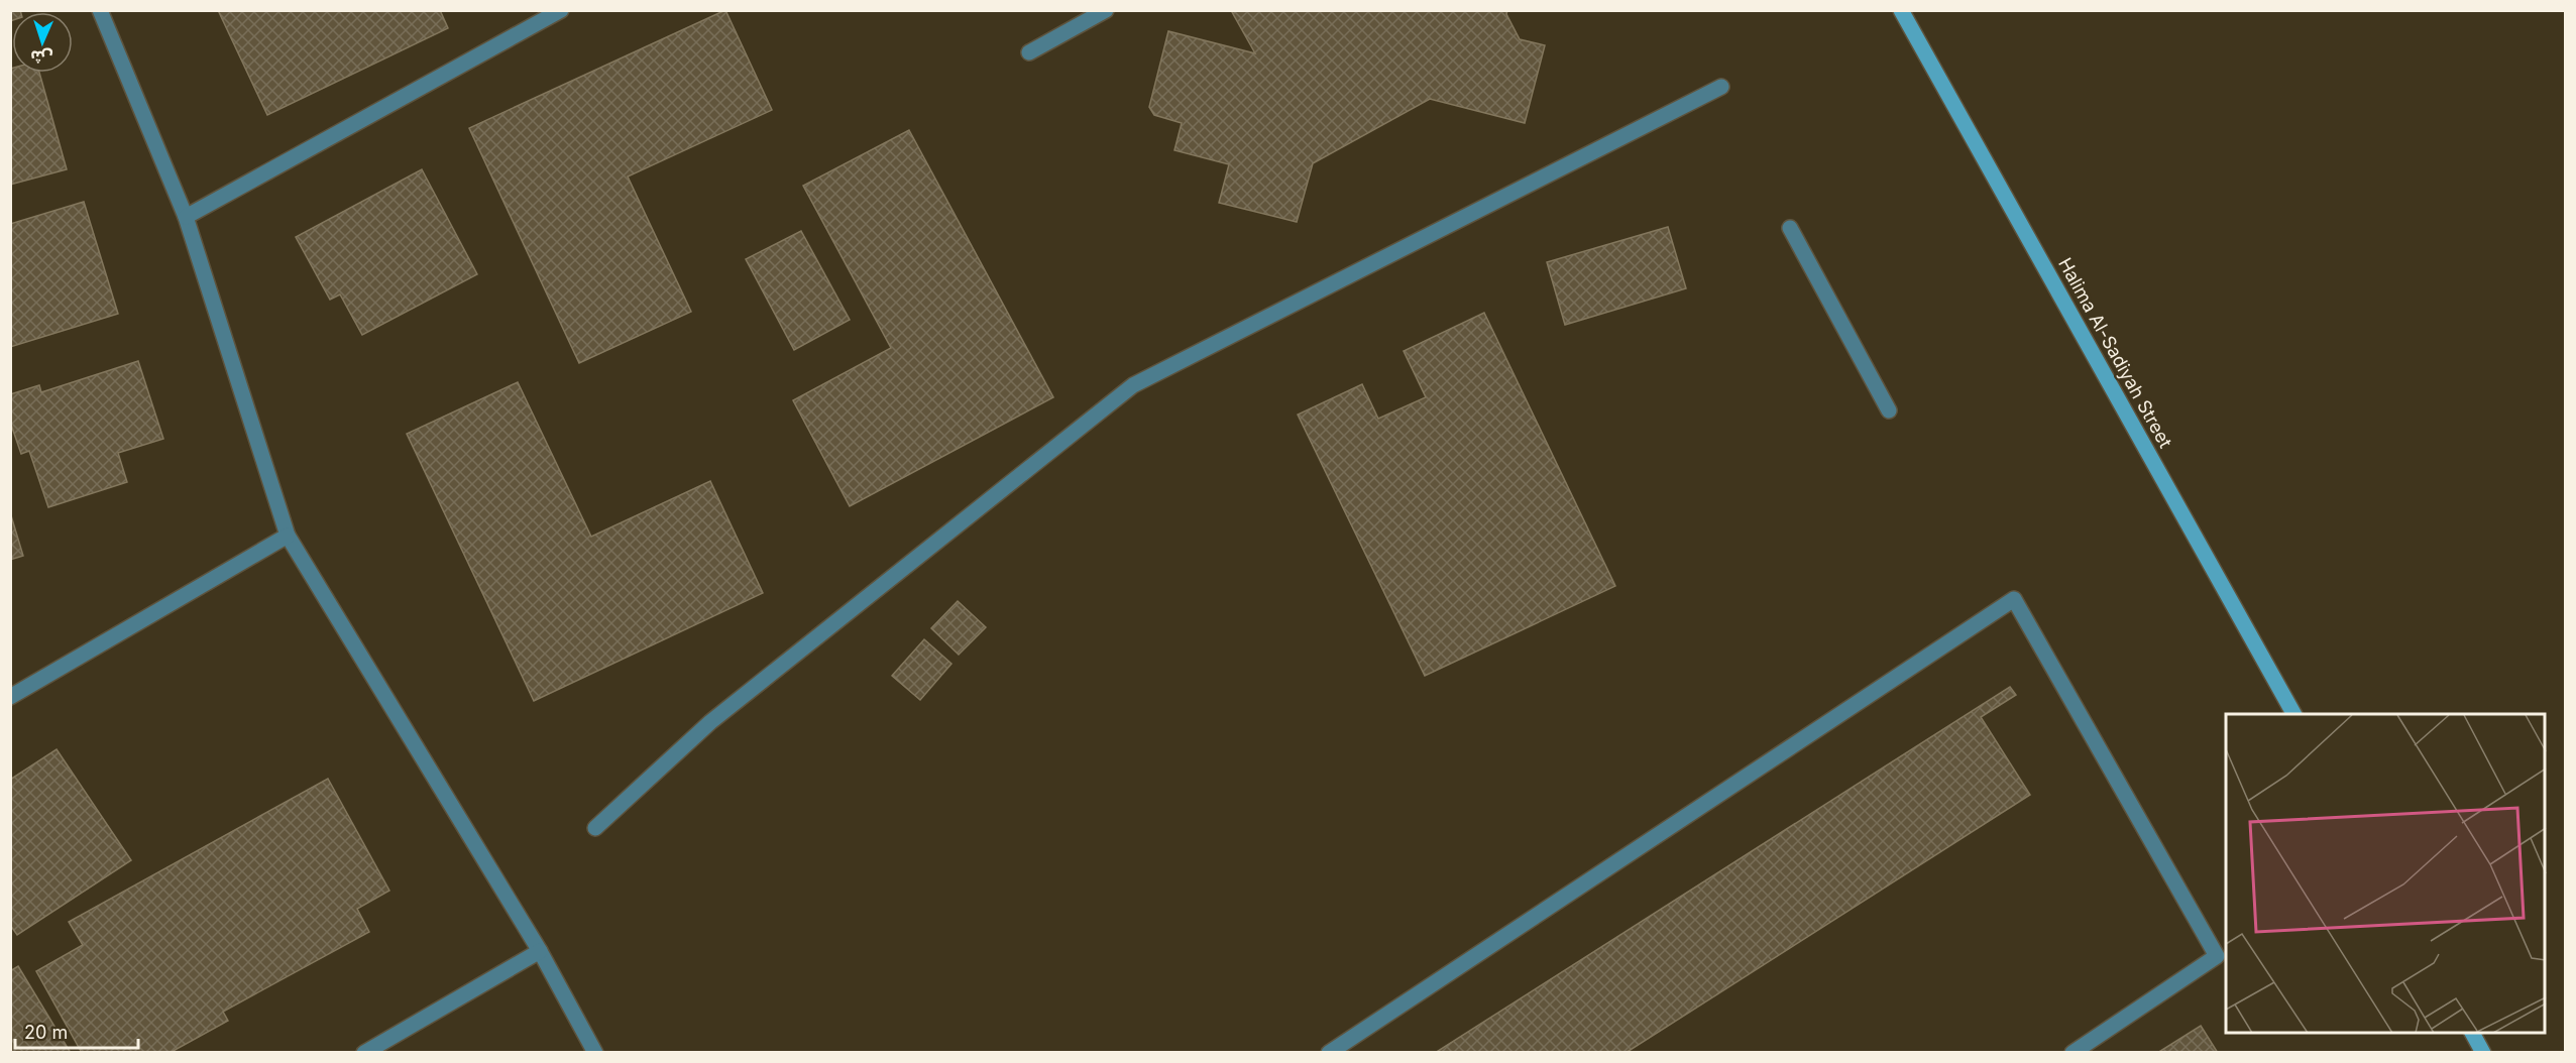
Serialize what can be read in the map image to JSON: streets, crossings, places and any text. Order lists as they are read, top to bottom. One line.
{"streets":{"street":["Halima Al-Sadiyah Street"]},"scale_bar":"20 m","north":"bottom"}
